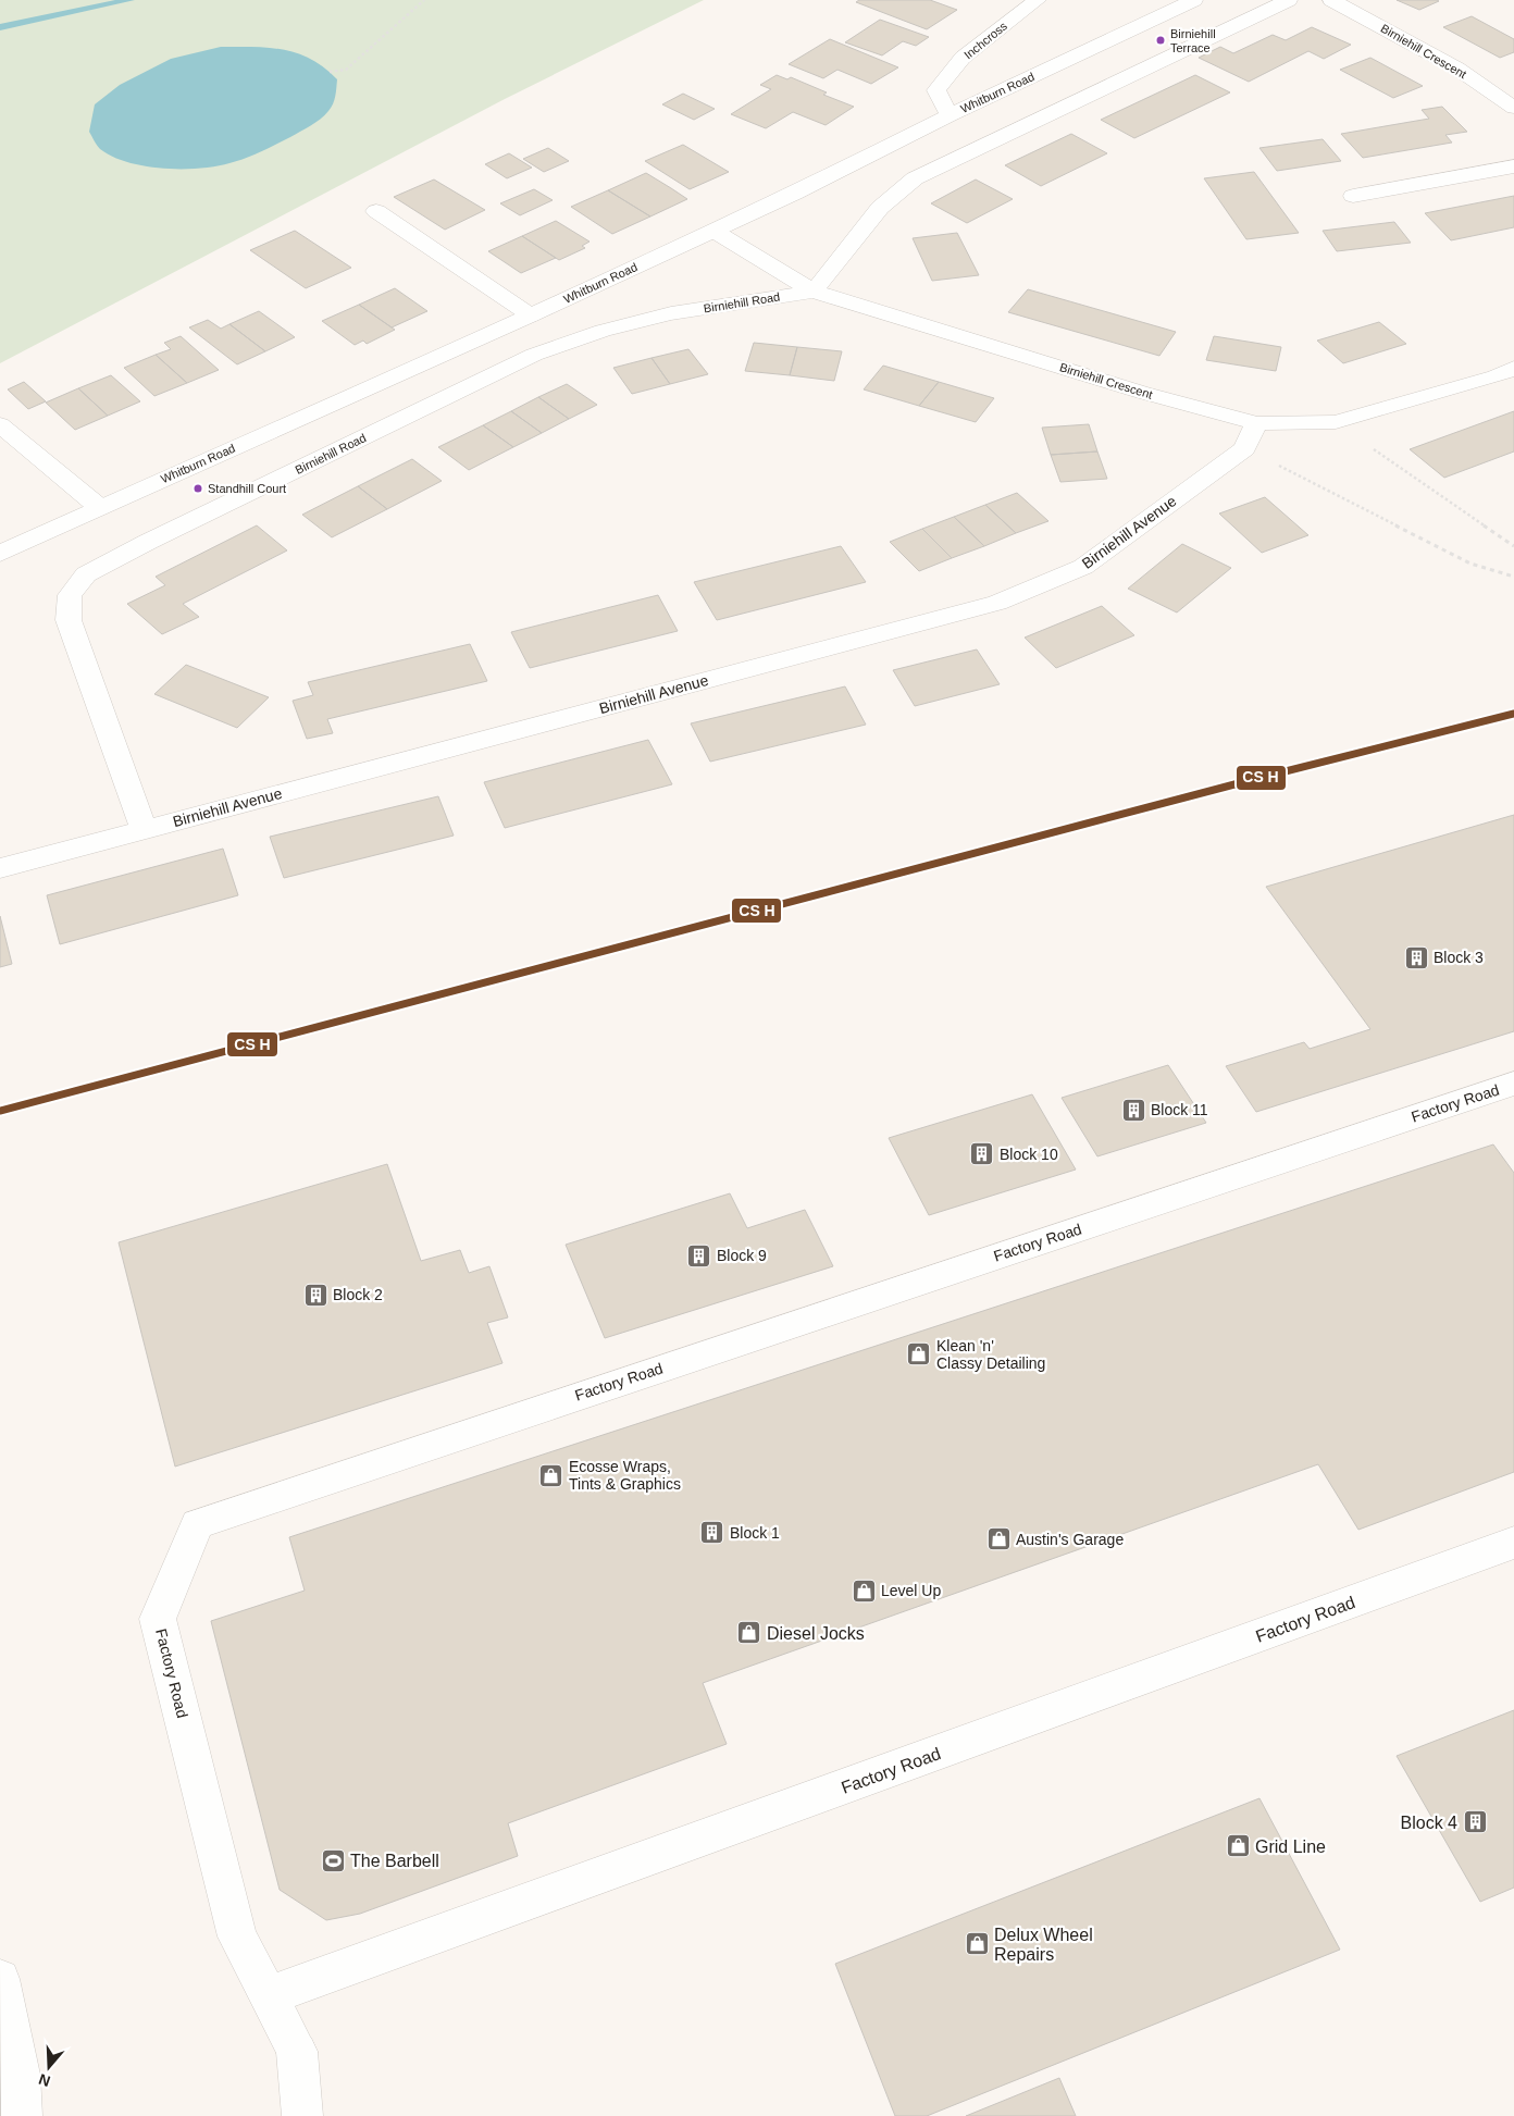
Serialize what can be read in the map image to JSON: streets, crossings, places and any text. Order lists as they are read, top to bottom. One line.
{"streets":{"street":["Inchcross","Birniehill Crescent","Whitburn Road","Birniehill Road","Birniehill Avenue","Factory Road"]},"crossings":[["Inchcross","Whitburn Road"],["Birniehill Crescent","Whitburn Road"],["Birniehill Crescent","Birniehill Road"],["Birniehill Crescent","Birniehill Avenue"],["Birniehill Road","Birniehill Avenue"]],"places":{"other":["Birniehill Terrace","Standhill Court"],"building":["Block 3","Block 11","Block 10","Block 9","Block 2","Block 1","Block 4"],"shop":["Klean 'n' Classy Detailing","Ecosse Wraps, Tints & Graphics","Austin's Garage","Level Up","Diesel Jocks","Grid Line","Delux Wheel Repairs"],"sports":["The Barbell"]},"north":"bottom"}
